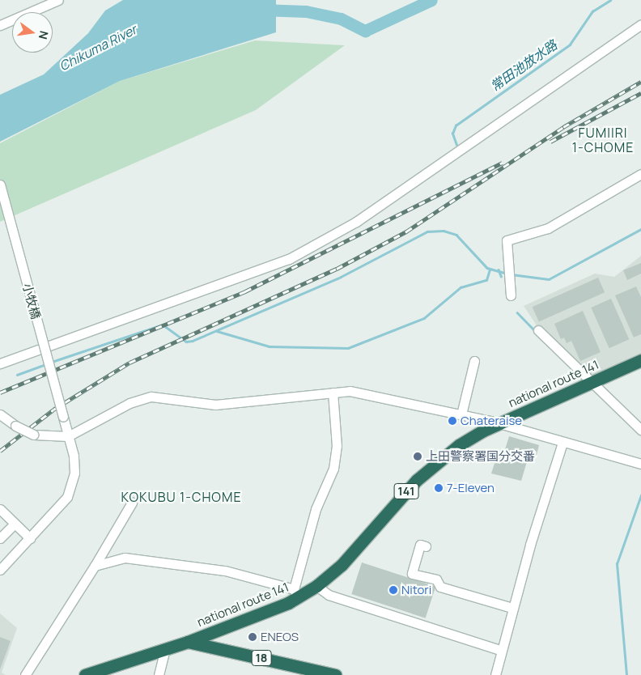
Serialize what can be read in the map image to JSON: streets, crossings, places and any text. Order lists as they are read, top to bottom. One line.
{"streets":{"highway":["national route 141","141","18"],"street":["小牧橋"]},"crossings":[["national route 141","18"]],"districts":["FUMIIRI 1-CHOME","KOKUBU 1-CHOME"],"water":["Chikuma River","常田池放水路"],"places":["Chateraise","上田警察署国分交番","7-Eleven","Nitori","ENEOS"],"north":"right"}
